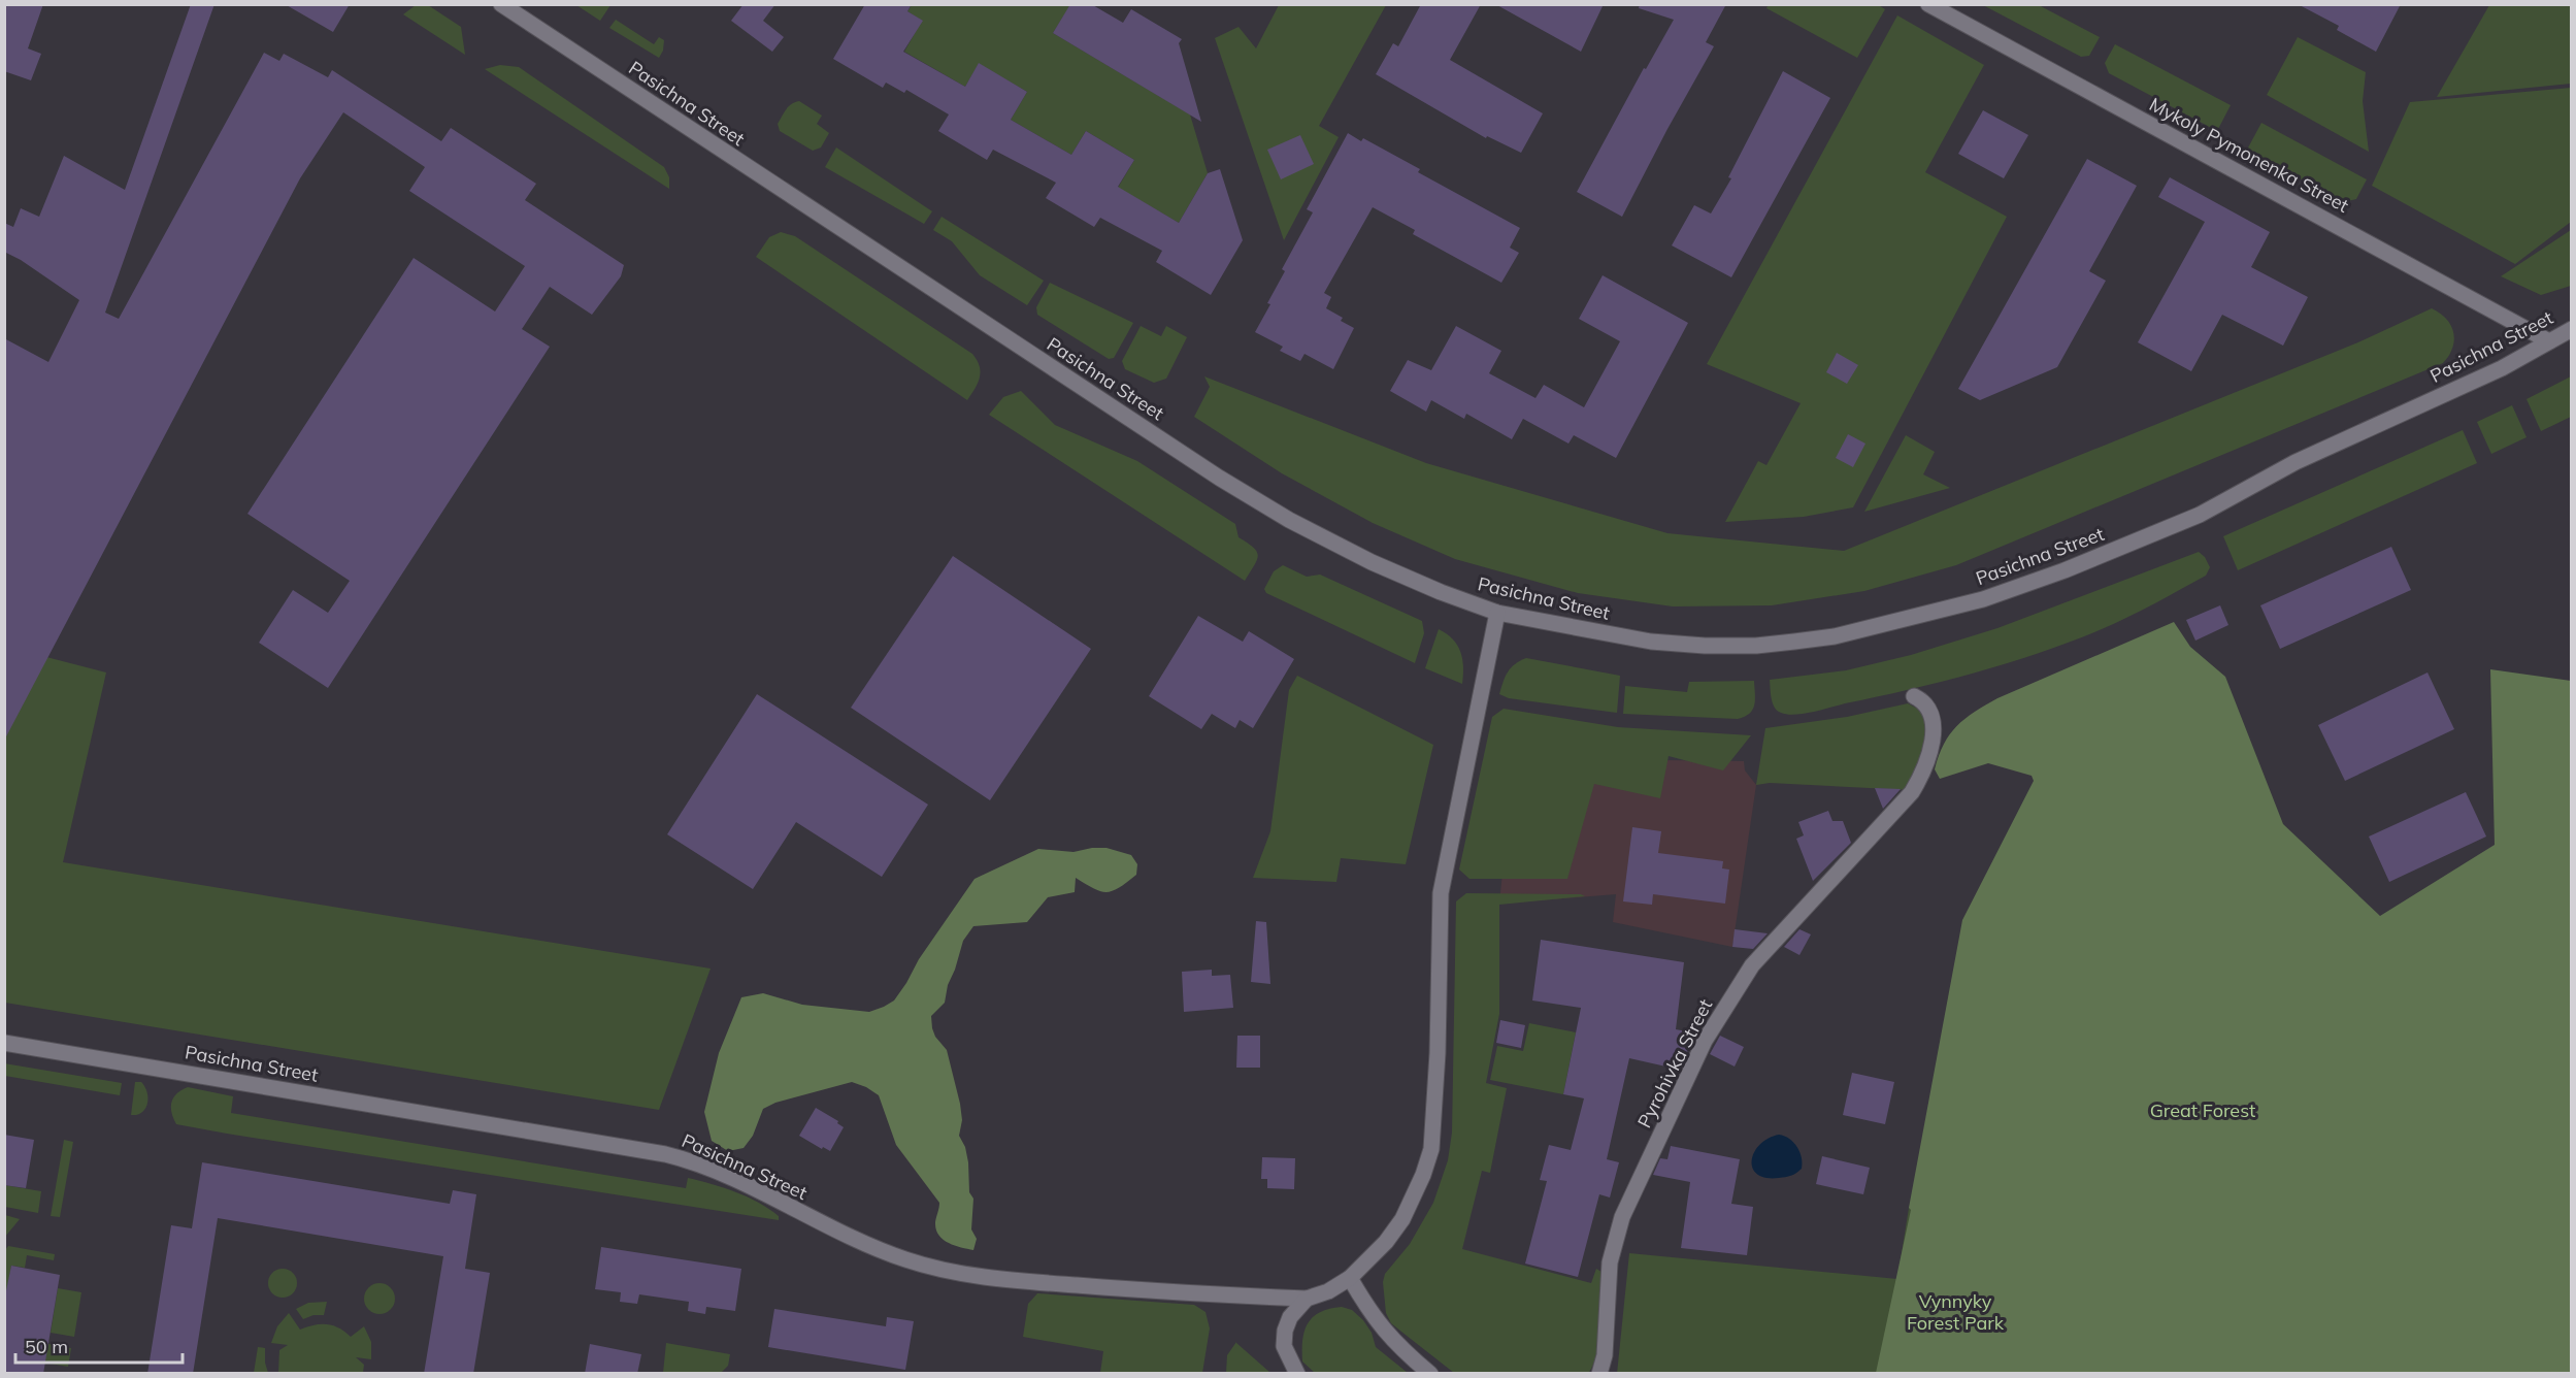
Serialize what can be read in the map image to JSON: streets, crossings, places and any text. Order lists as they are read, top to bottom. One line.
{"streets":{"street":["Pasichna Street","Mykoly Pymonenka Street","Pyrohivka Street"]},"crossings":[["Pasichna Street","Mykoly Pymonenka Street"]],"parks":["Great Forest","Vynnyky Forest Park"],"scale_bar":"50 m"}
